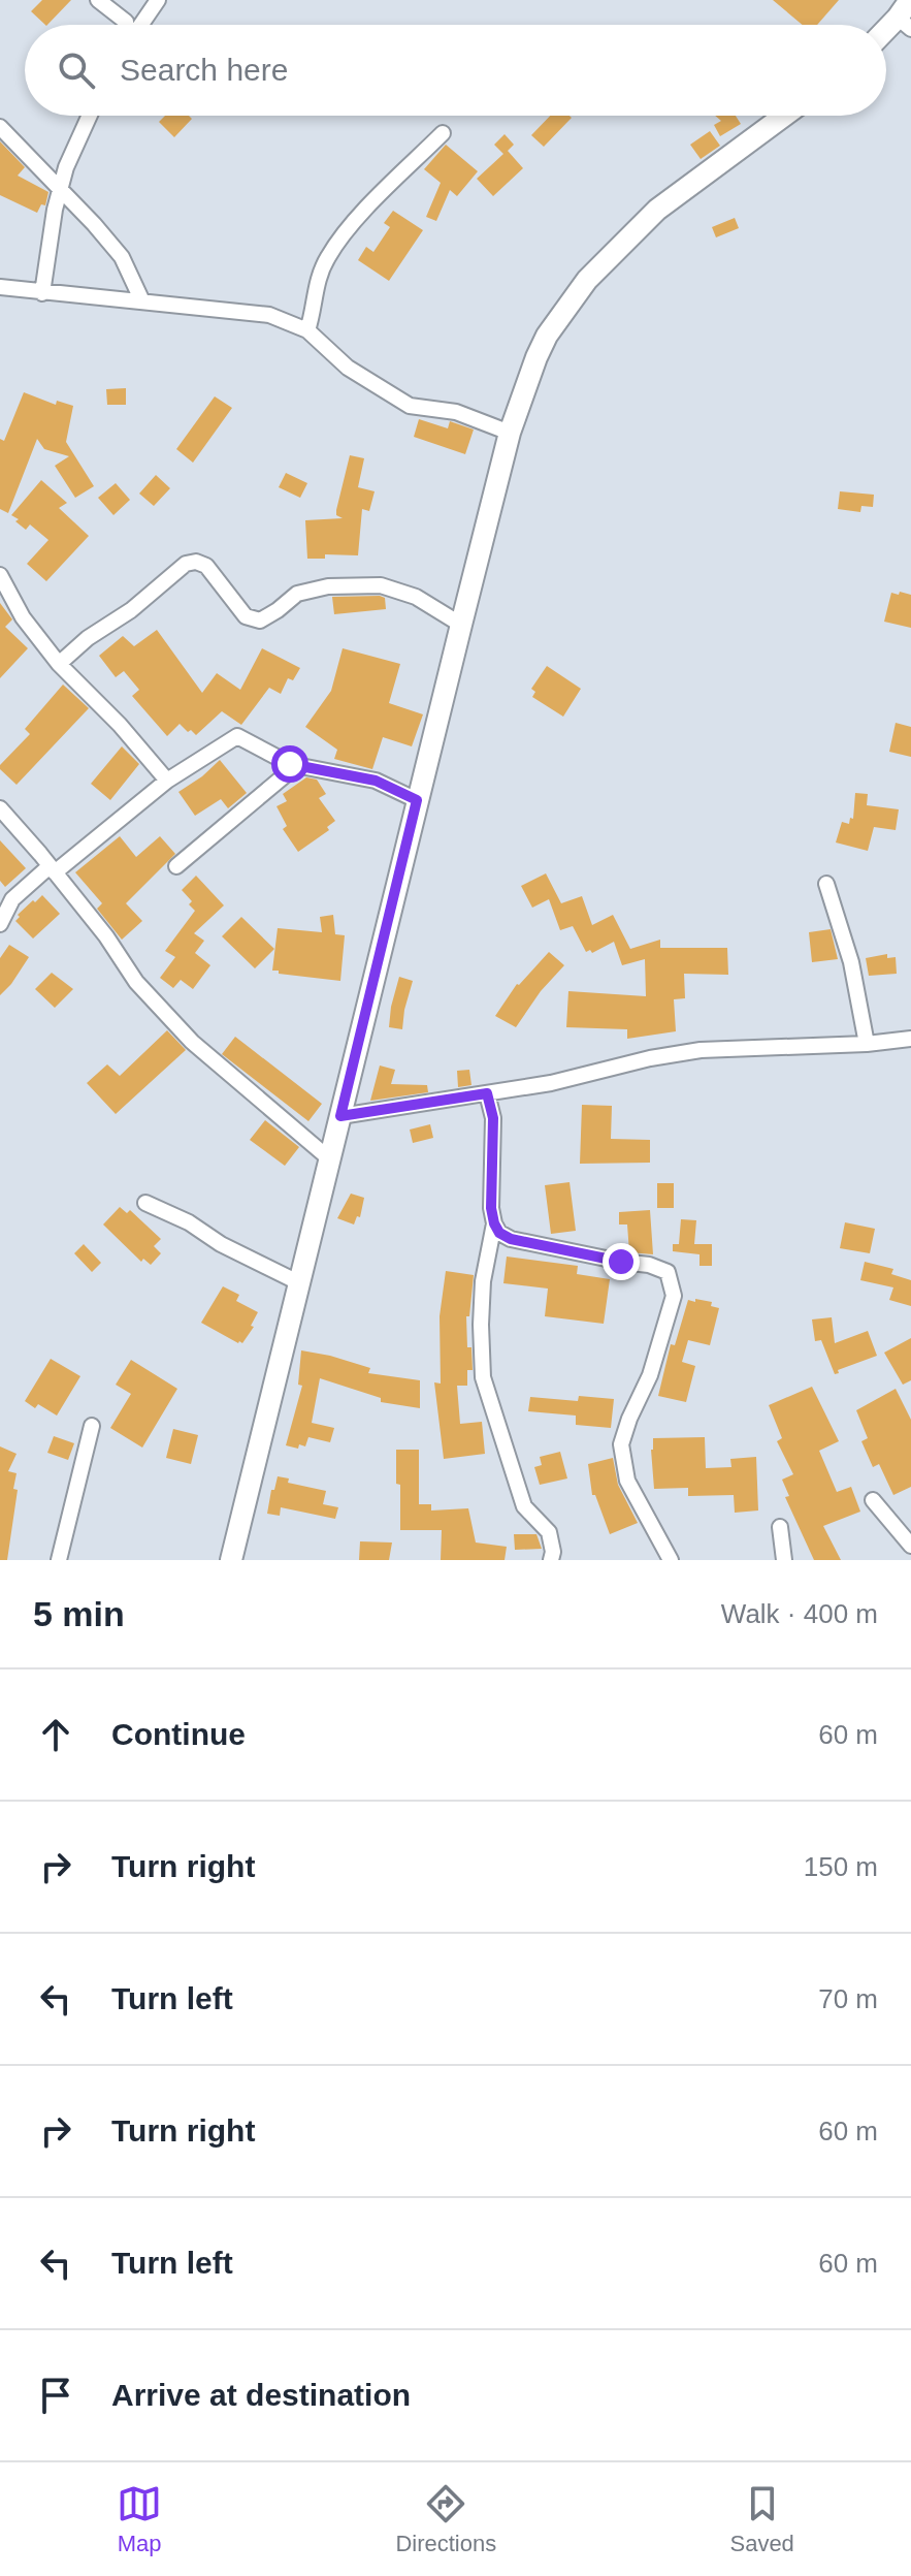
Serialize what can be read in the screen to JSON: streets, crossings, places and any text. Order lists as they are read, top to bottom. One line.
{"page":{"search":"Search here","heading":["5 min","Walk · 400 m"],"list":[["Continue","60 m"],["Turn right","150 m"],["Turn left","70 m"],["Turn right","60 m"],["Turn left","60 m"],"Arrive at destination"],"nav":["Map","Directions","Saved"]}}
